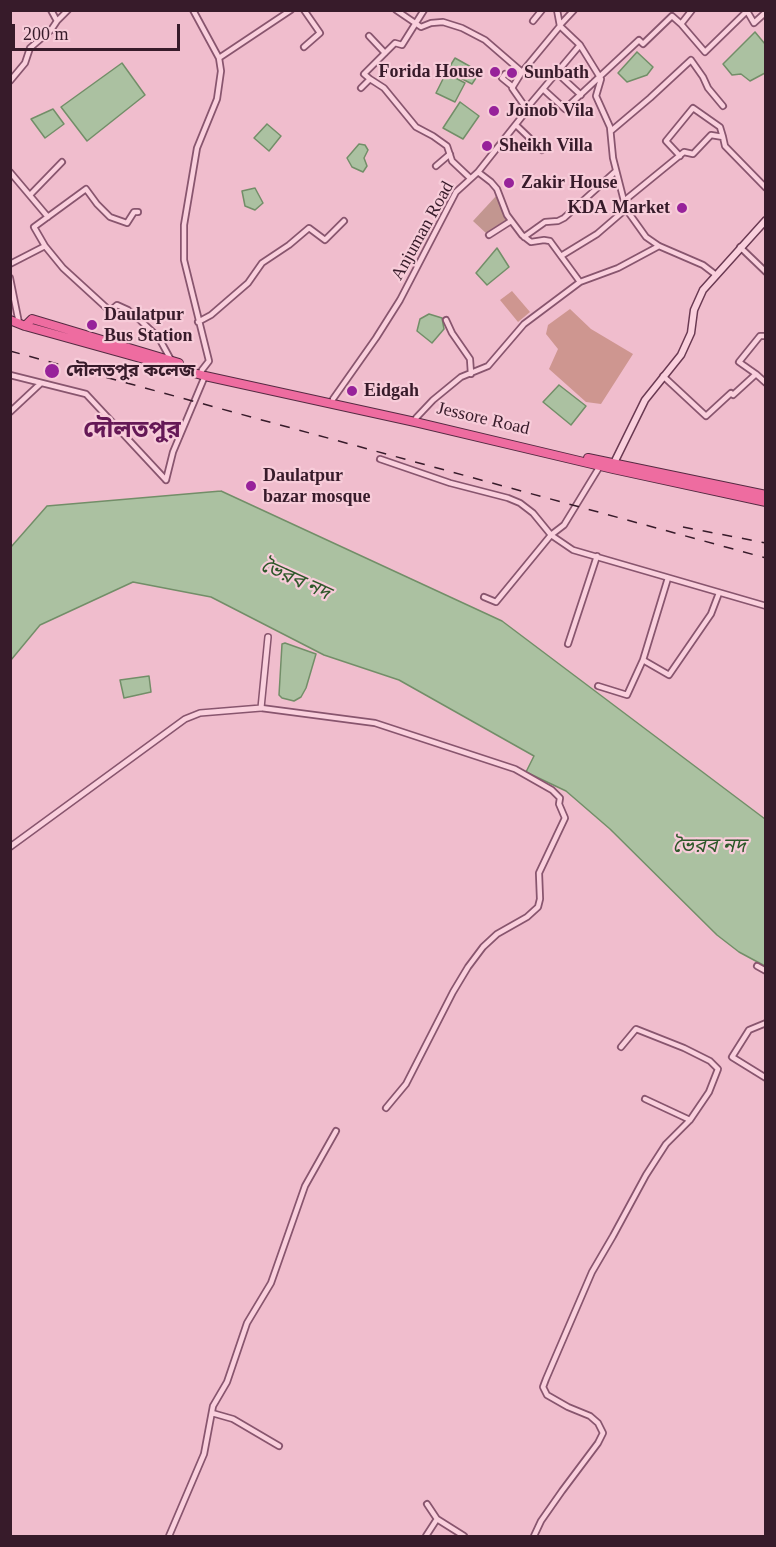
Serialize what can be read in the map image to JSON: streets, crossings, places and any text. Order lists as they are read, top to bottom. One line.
{"streets":{"highway":["Jessore Road"],"street":["Anjuman Road"]},"crossings":[["Anjuman Road","Jessore Road"]],"districts":["দৌলতপুর"],"water":["ভৈরব নদ"],"places":["Forida House","Sunbath","Joinob Vila","Sheikh Villa","Zakir House","KDA Market","Daulatpur Bus Station","দৌলতপুর কলেজ","Eidgah","Daulatpur bazar mosque"],"scale_bar":"200 m"}
